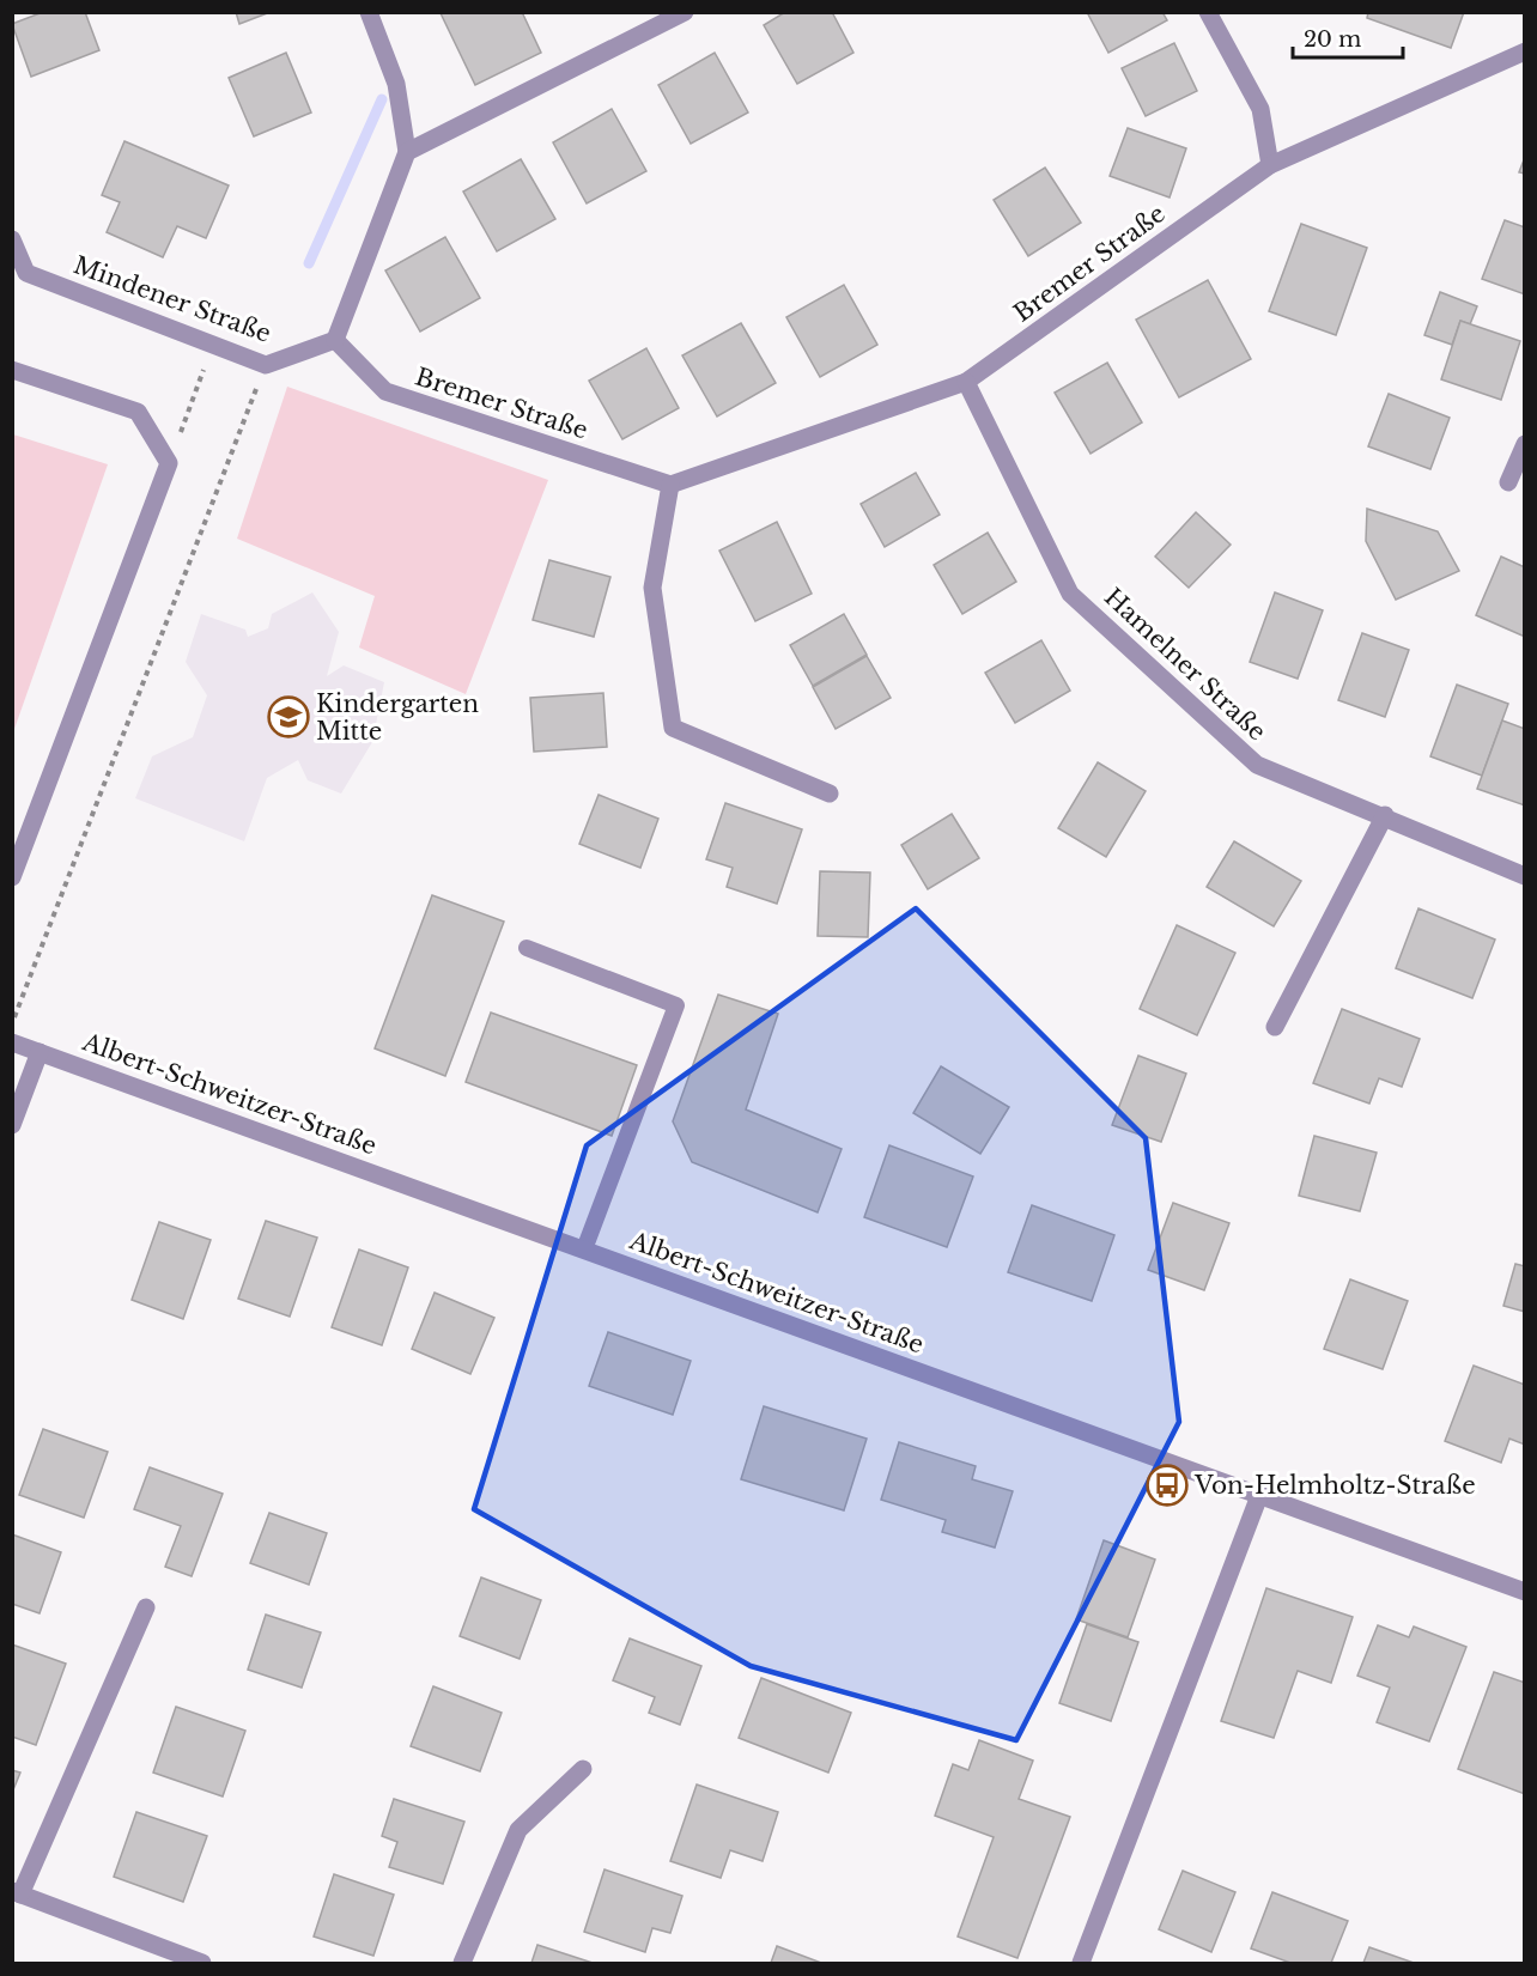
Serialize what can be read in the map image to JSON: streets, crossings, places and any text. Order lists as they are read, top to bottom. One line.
{"streets":{"street":["Bremer Straße","Mindener Straße","Hamelner Straße","Albert-Schweitzer-Straße"]},"crossings":[["Bremer Straße","Mindener Straße"],["Bremer Straße","Hamelner Straße"]],"places":{"school or university":["Kindergarten Mitte"],"bus stop":["Von-Helmholtz-Straße"]},"scale_bar":"20 m"}
